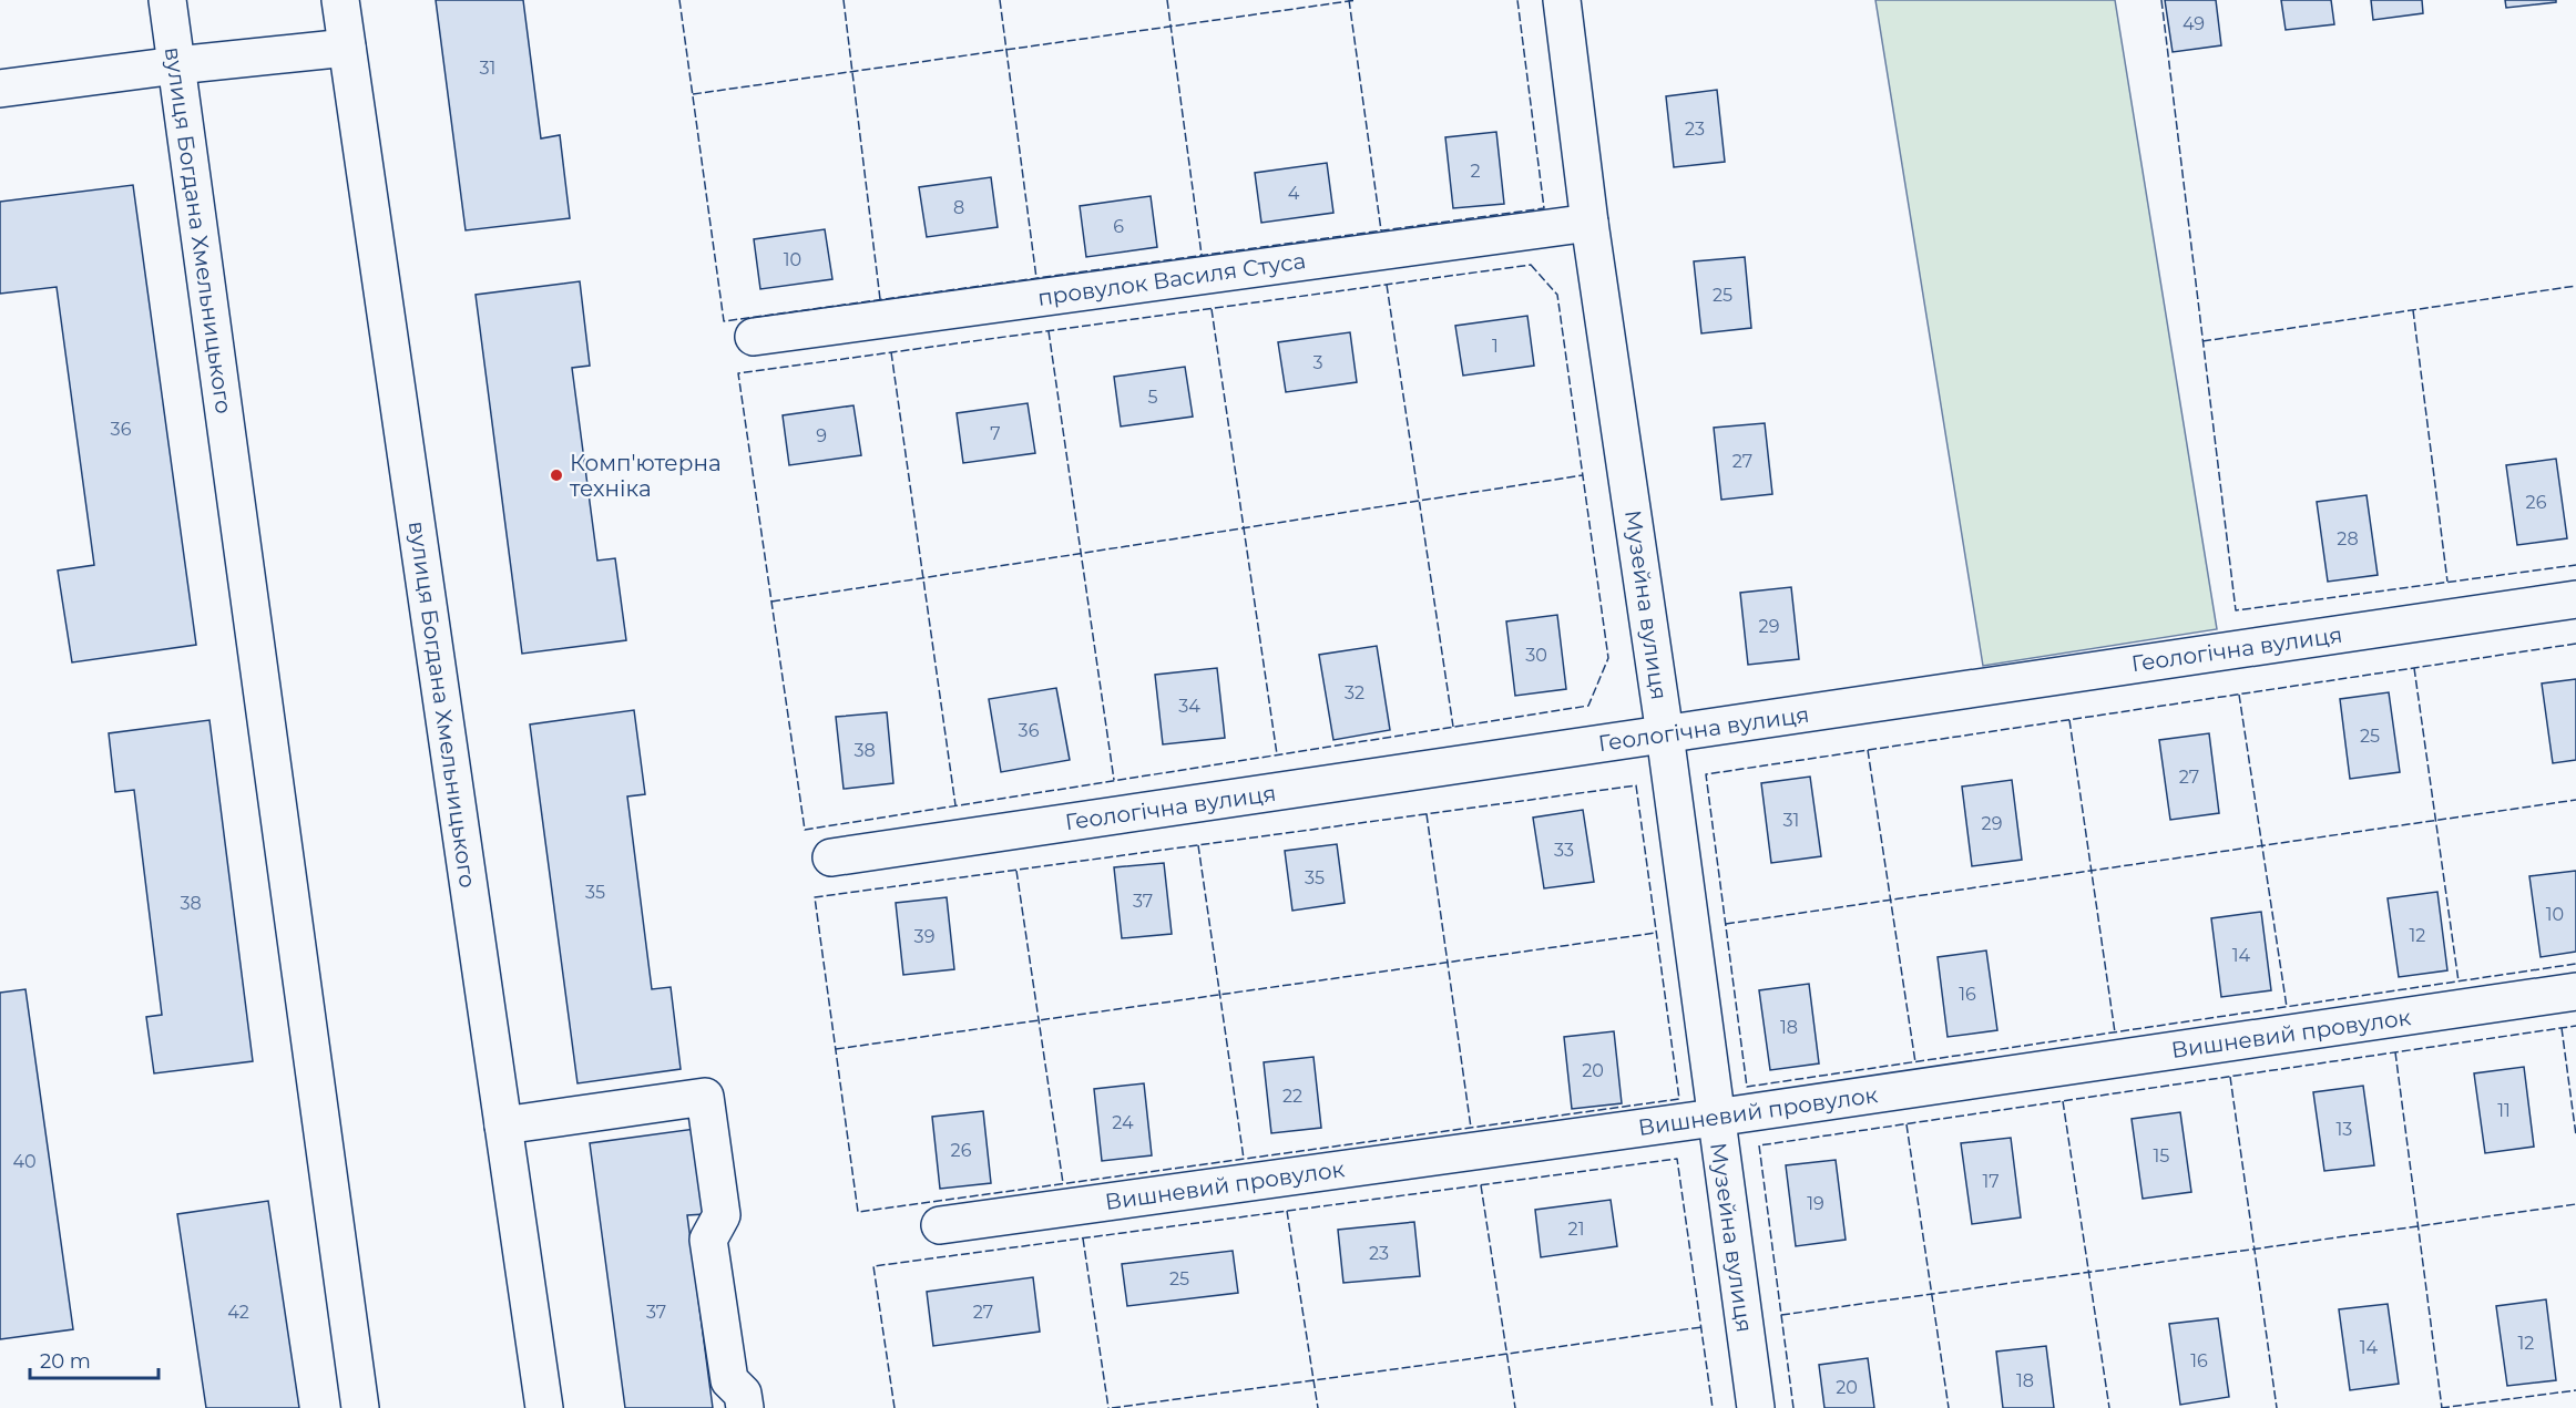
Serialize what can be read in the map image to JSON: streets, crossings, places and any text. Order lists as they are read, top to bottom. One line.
{"streets":{"street":["вулиця Богдана Хмельницького","провулок Василя Стуса","Музейна вулиця","Геологічна вулиця","Вишневий провулок"]},"crossings":[["провулок Василя Стуса","Музейна вулиця"],["Музейна вулиця","Геологічна вулиця"],["Музейна вулиця","Вишневий провулок"]],"places":["Комп'ютерна техніка"],"house_numbers":["49","31","23","2","4","8","6","10","25","1","3","5","36","7","9","27","26","28","29","30","32","34","36","25","38","27","31","29","33","35","35","37","38","10","12","39","14","16","18","20","22","11","24","13","26","15","40","17","19","21","23","25","42","37","27","12","14","16","18","20"],"scale_bar":"20 m"}
